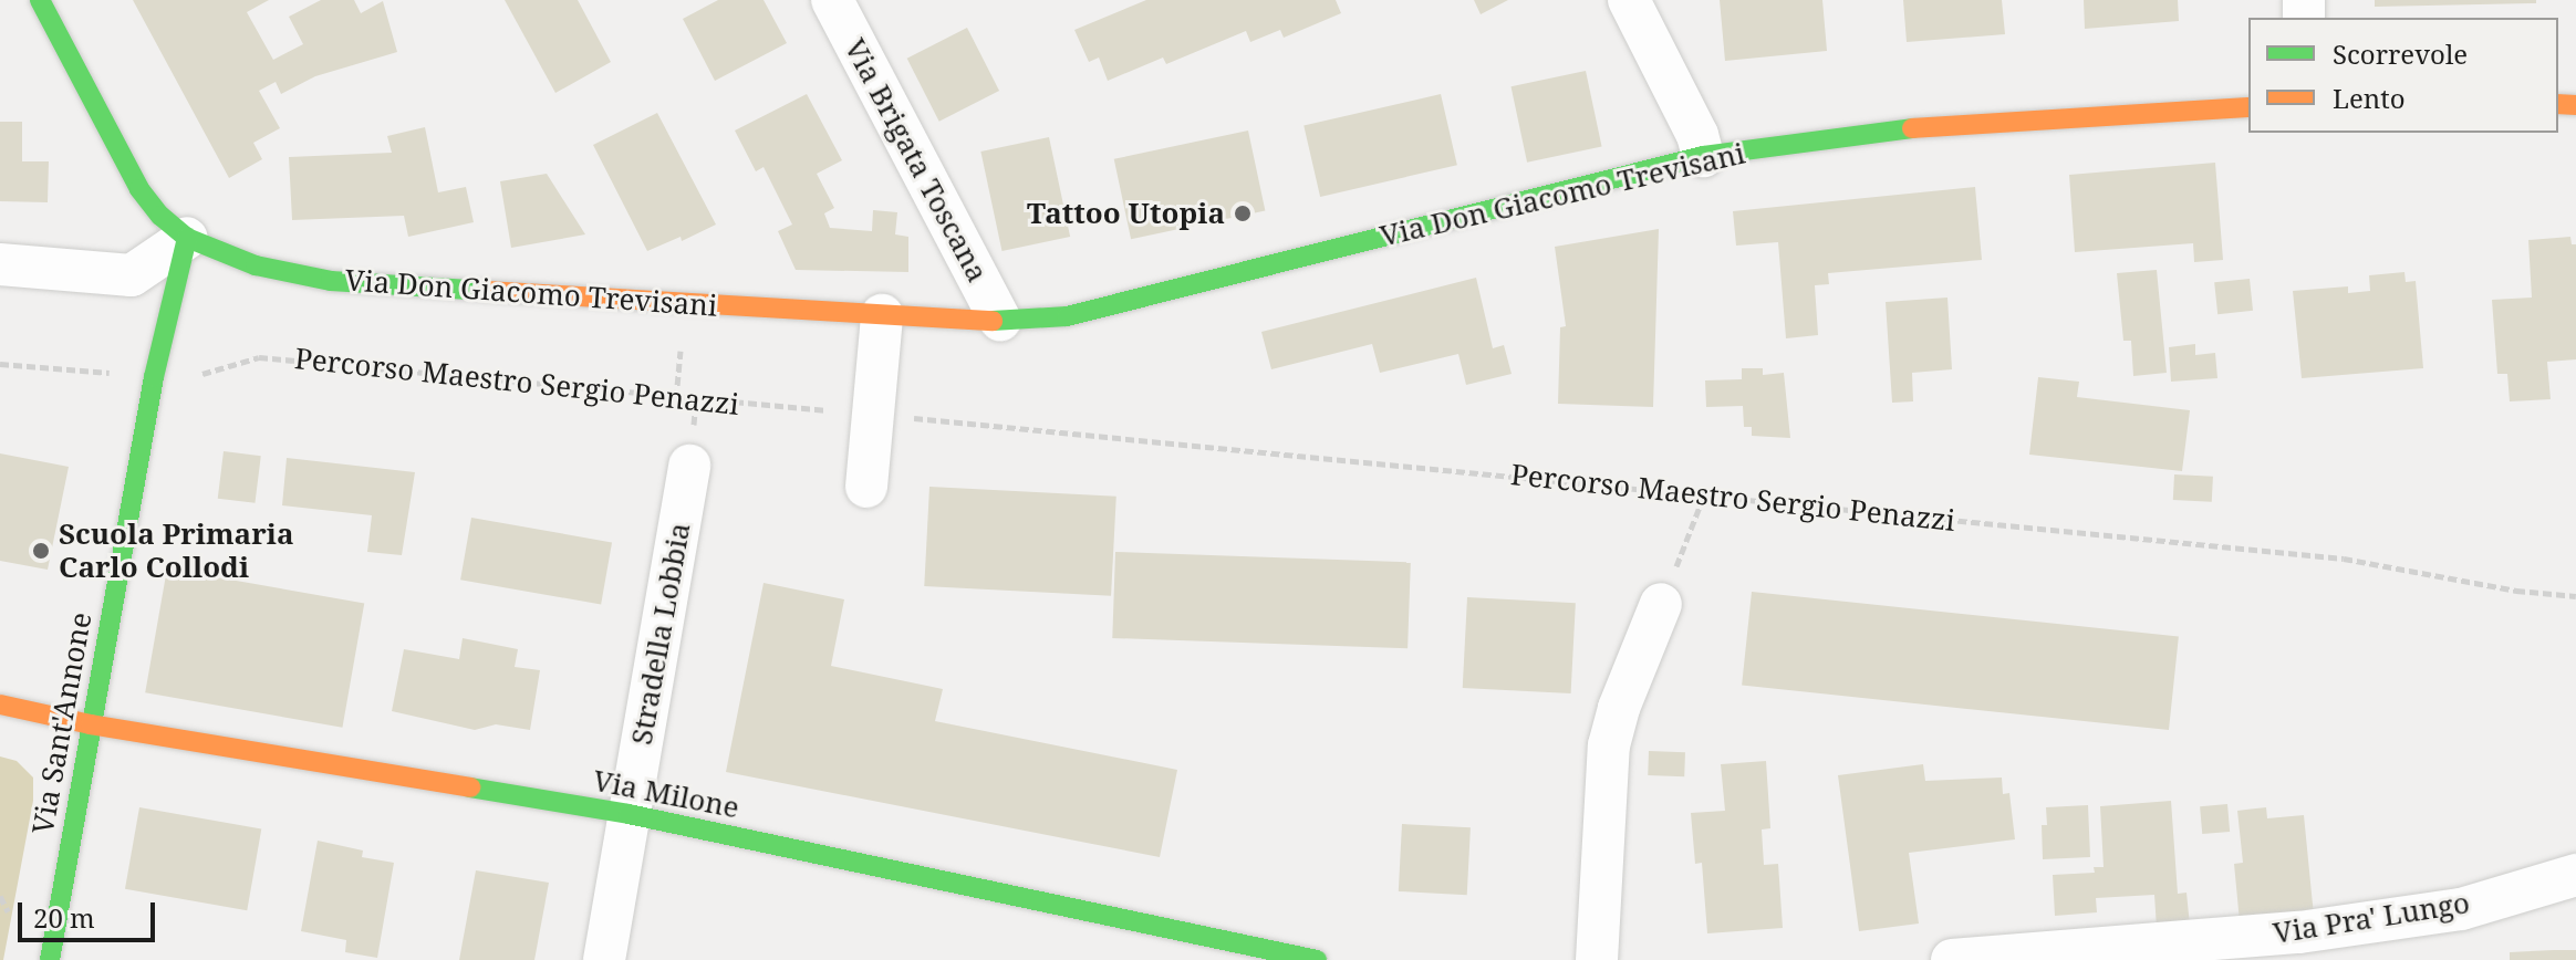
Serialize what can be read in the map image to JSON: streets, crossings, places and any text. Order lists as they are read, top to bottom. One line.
{"streets":{"street":["Via Brigata Toscana","Via Don Giacomo Trevisani","Stradella Lobbia","Via Sant'Annone","Via Milone","Via Pra' Lungo"],"path":["Percorso Maestro Sergio Penazzi"]},"crossings":[["Via Brigata Toscana","Via Don Giacomo Trevisani"],["Via Don Giacomo Trevisani","Via Sant'Annone"],["Stradella Lobbia","Via Milone"],["Via Sant'Annone","Via Milone"]],"places":["Tattoo Utopia","Scuola Primaria Carlo Collodi"],"legend":["Scorrevole","Lento"],"scale_bar":"20 m"}
